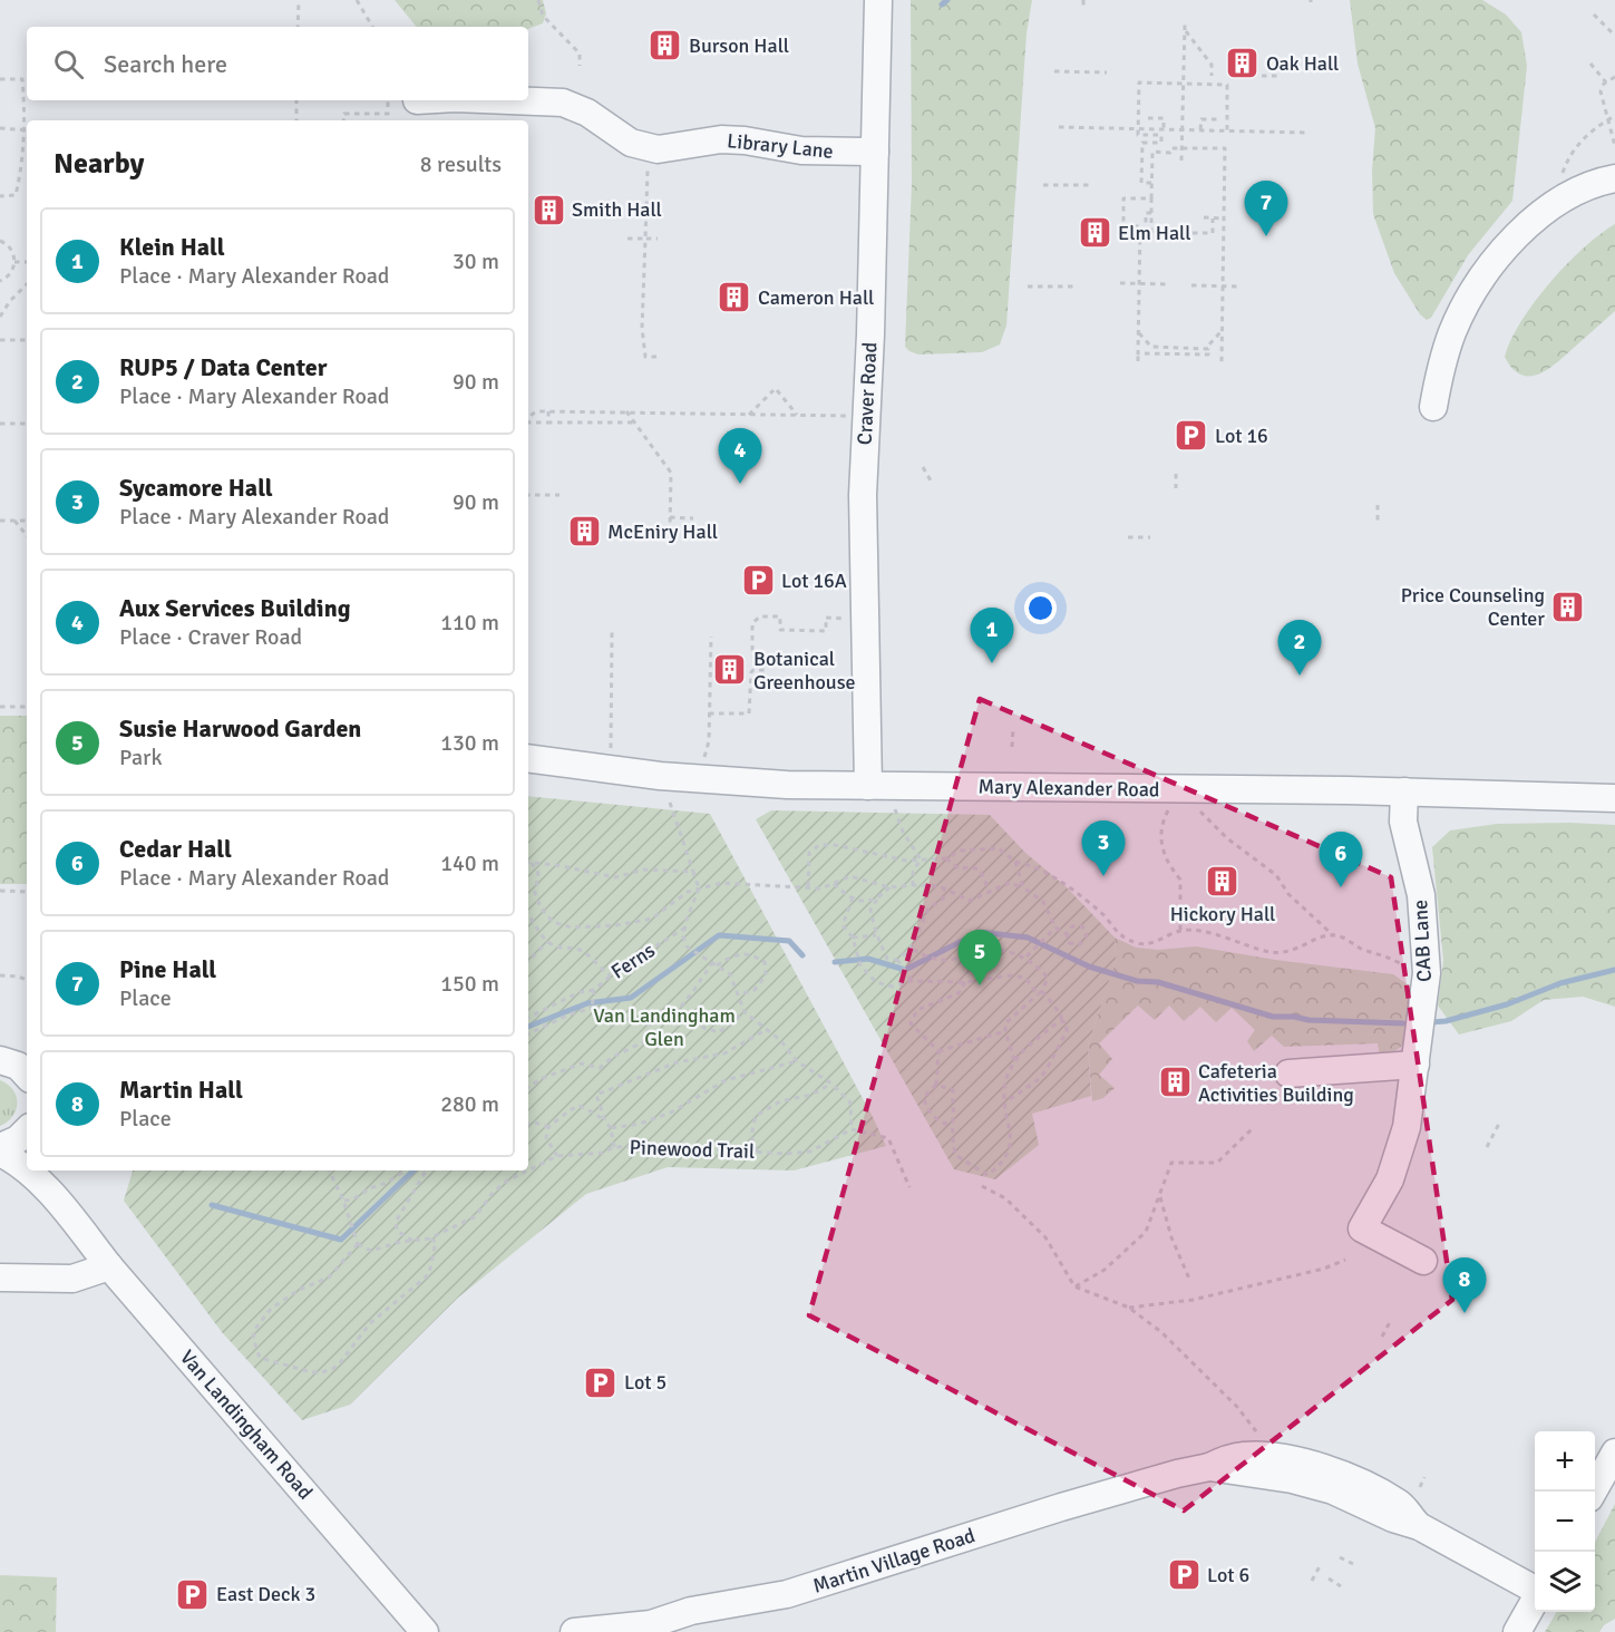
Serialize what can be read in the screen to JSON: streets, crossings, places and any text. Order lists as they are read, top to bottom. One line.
{"streets":{"street":["Library Lane","Craver Road","Mary Alexander Road","CAB Lane","Van Landingham Road","Martin Village Road"],"path":["Ferns","Pinewood Trail"]},"crossings":[["Library Lane","Craver Road"],["Craver Road","Mary Alexander Road"],["Mary Alexander Road","CAB Lane"]],"parks":["Van Landingham Glen"],"places":{"building":["Burson Hall","Oak Hall","Smith Hall","Elm Hall","Cameron Hall","McEniry Hall","Price Counseling Center","Botanical Greenhouse","Hickory Hall","Cafeteria Activities Building"],"parking":["Lot 16","Lot 16A","Lot 5","Lot 6","East Deck 3"]},"page":{"search":"Search here","heading":["Nearby","8 results"],"pins":["7","4","1","2","3","6","5","8"],"list":[{"mark":"1","name":"Klein Hall","note":"Place · Mary Alexander Road","value":"30 m"},{"mark":"2","name":"RUP5 / Data Center","note":"Place · Mary Alexander Road","value":"90 m"},{"mark":"3","name":"Sycamore Hall","note":"Place · Mary Alexander Road","value":"90 m"},{"mark":"4","name":"Aux Services Building","note":"Place · Craver Road","value":"110 m"},{"mark":"5","name":"Susie Harwood Garden","note":"Park","value":"130 m"},{"mark":"6","name":"Cedar Hall","note":"Place · Mary Alexander Road","value":"140 m"},{"mark":"7","name":"Pine Hall","note":"Place","value":"150 m"},{"mark":"8","name":"Martin Hall","note":"Place","value":"280 m"}],"map_buttons":["+","−"]}}
